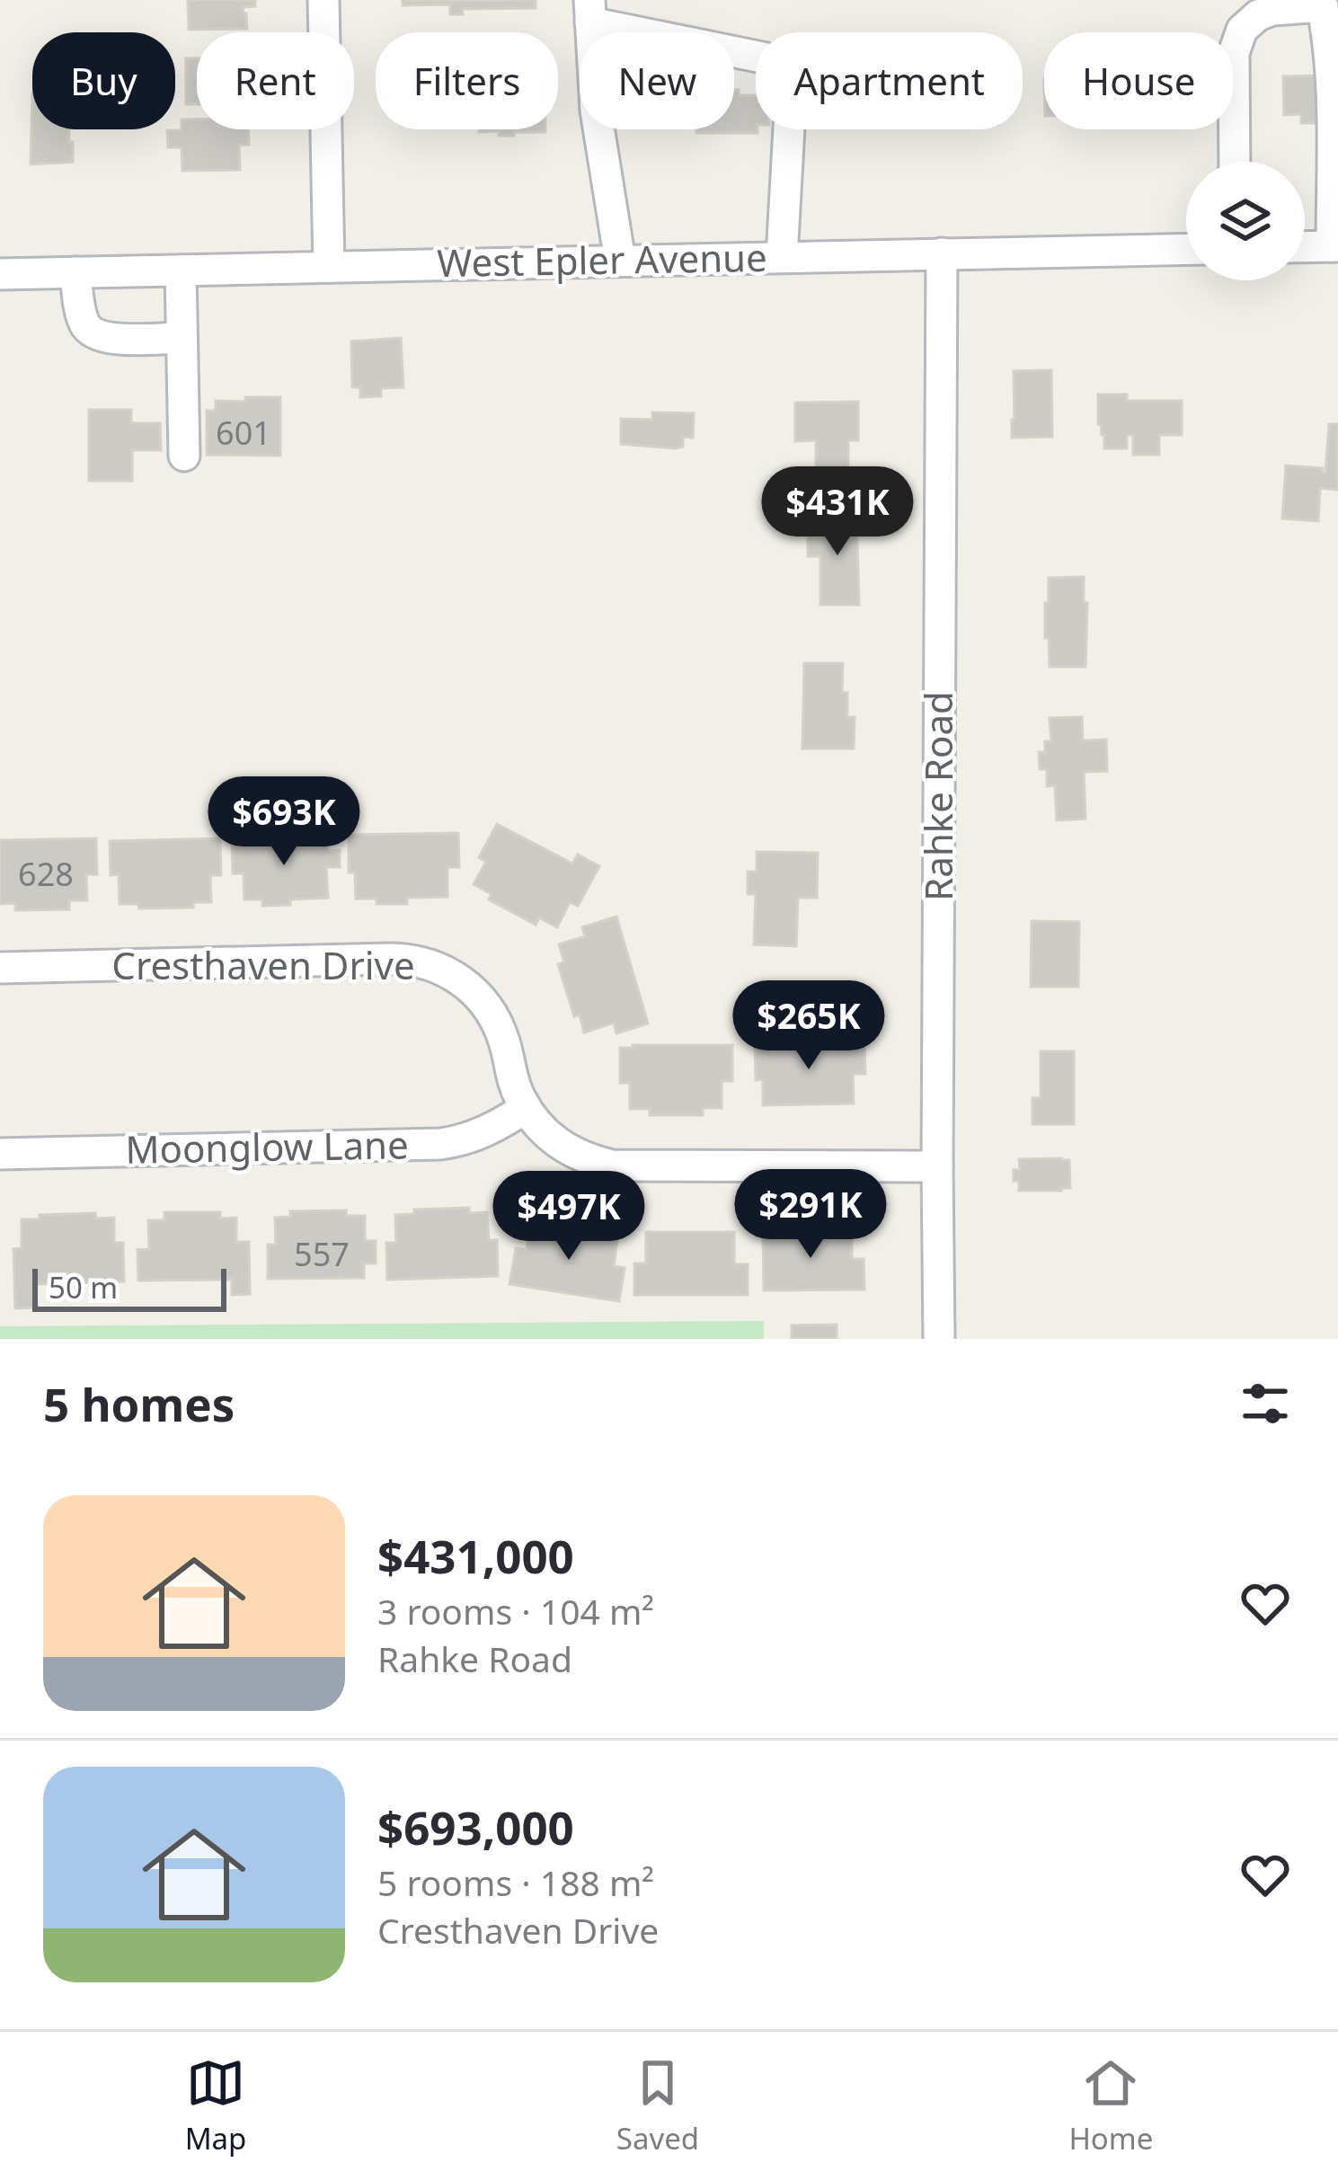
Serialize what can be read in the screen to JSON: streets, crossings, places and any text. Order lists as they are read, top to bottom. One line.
{"streets":{"street":["West Epler Avenue","Rahke Road","Cresthaven Drive","Moonglow Lane"]},"crossings":[["West Epler Avenue","Rahke Road"],["Rahke Road","Cresthaven Drive"],["Cresthaven Drive","Moonglow Lane"]],"house_numbers":["601","628","557"],"scale_bar":"50 m","page":{"chip":["Buy","Rent","Filters","New","Apartment","House"],"price":["$431K","$693K","$265K","$291K","$497K"],"scale":"50 m","heading":"5 homes","list":[{"name":"$431,000","note":"3 rooms · 104 m² · Rahke Road"},{"name":"$693,000","note":"5 rooms · 188 m² · Cresthaven Drive"}],"tabs":["Map","Saved","Home"]}}
